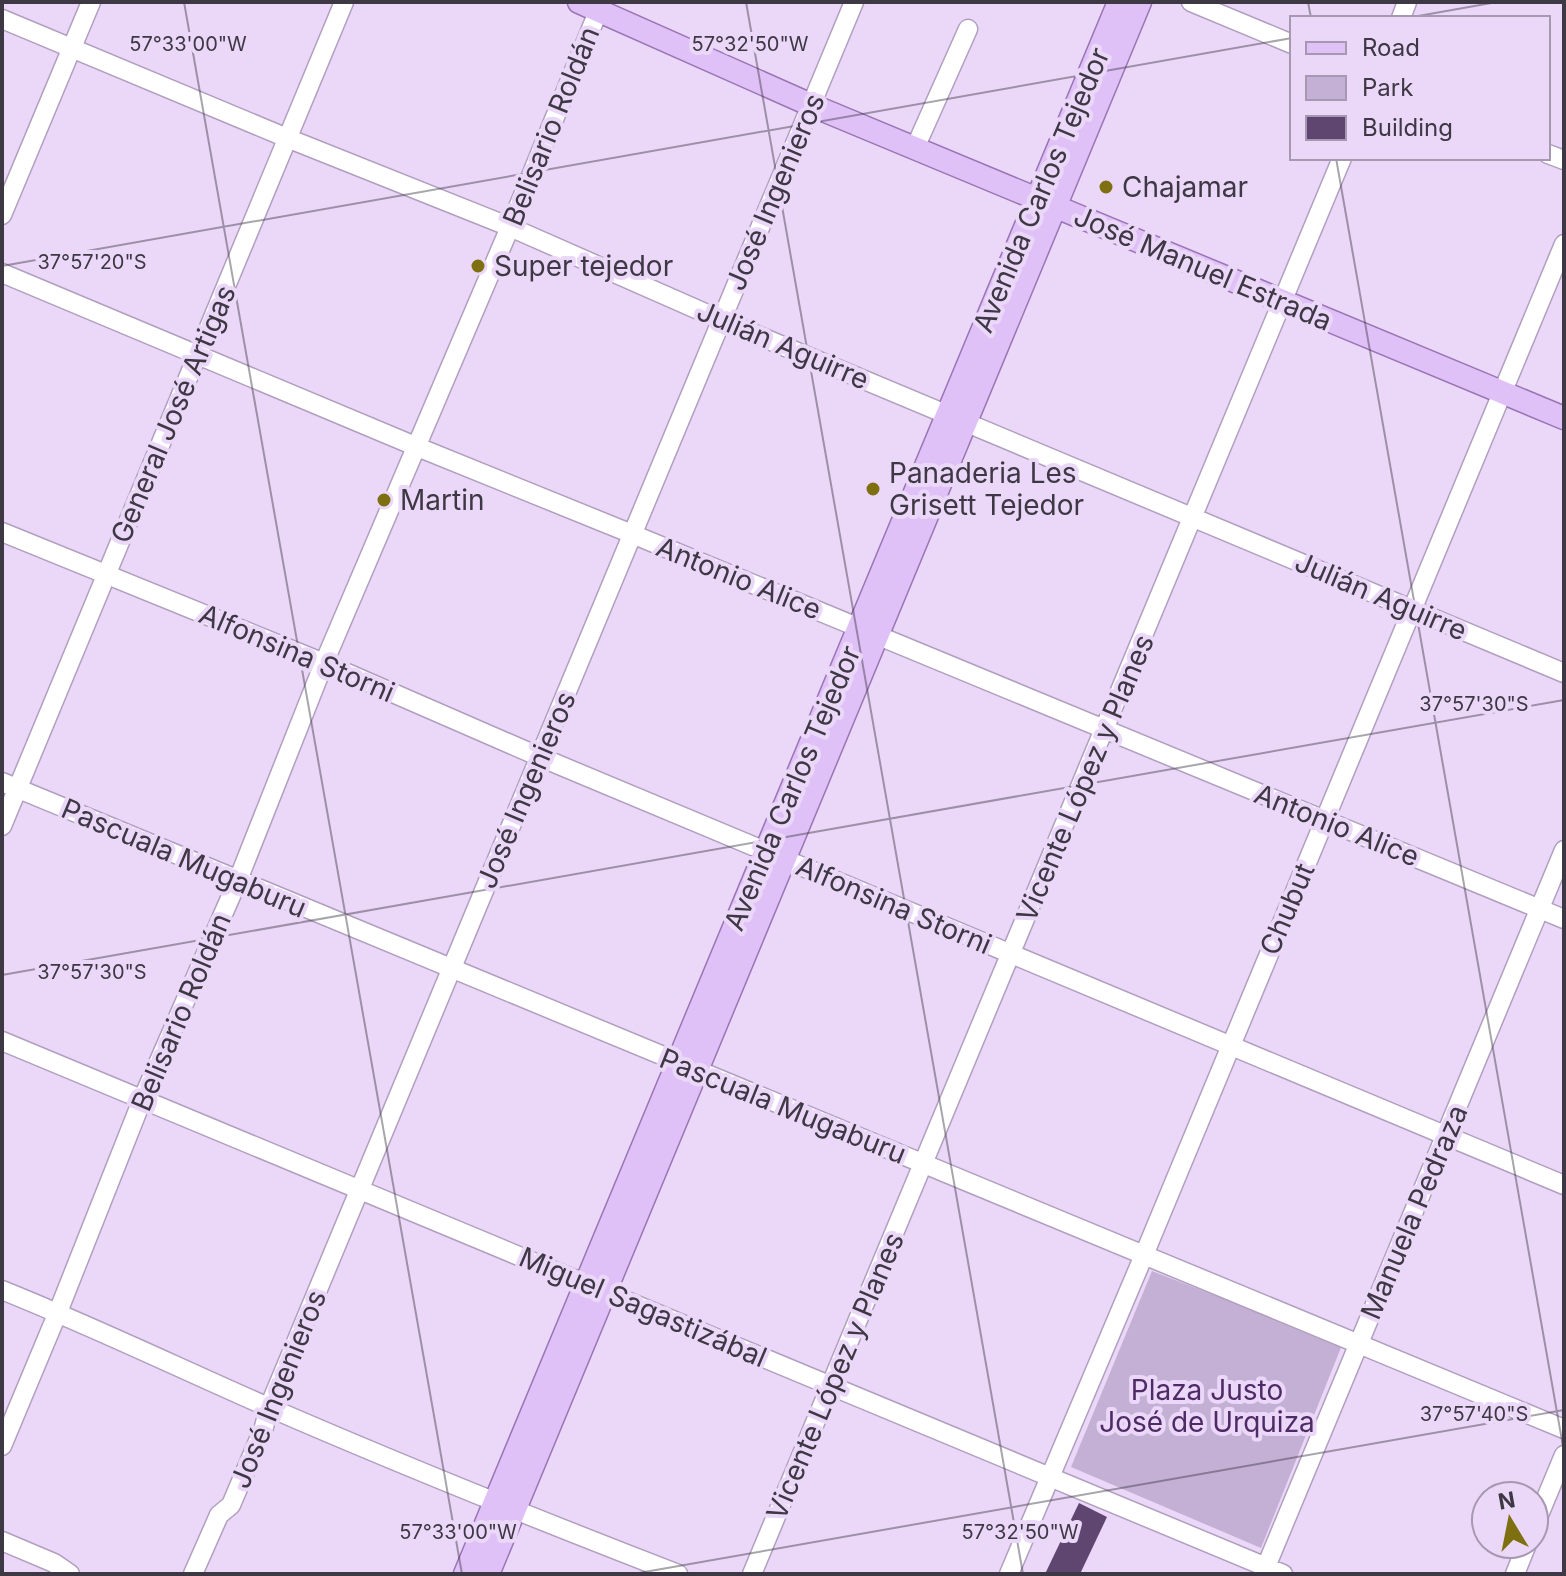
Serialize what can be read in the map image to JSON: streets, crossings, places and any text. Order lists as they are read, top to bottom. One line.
{"streets":{"main road":["Avenida Carlos Tejedor","José Manuel Estrada"],"street":["Belisario Roldán","José Ingenieros","Julián Aguirre","General José Artigas","Antonio Alice","Alfonsina Storni","Vicente López y Planes","Pascuala Mugaburu","Chubut","Manuela Pedraza","Miguel Sagastizábal"]},"crossings":[["Belisario Roldán","José Manuel Estrada"],["Belisario Roldán","Julián Aguirre"],["Belisario Roldán","Antonio Alice"],["Belisario Roldán","Alfonsina Storni"],["Belisario Roldán","Pascuala Mugaburu"],["Belisario Roldán","Miguel Sagastizábal"],["Avenida Carlos Tejedor","José Manuel Estrada"],["Avenida Carlos Tejedor","Julián Aguirre"],["Avenida Carlos Tejedor","Antonio Alice"],["Avenida Carlos Tejedor","Alfonsina Storni"],["Avenida Carlos Tejedor","Pascuala Mugaburu"],["Avenida Carlos Tejedor","Miguel Sagastizábal"],["José Ingenieros","José Manuel Estrada"],["José Ingenieros","Julián Aguirre"],["José Ingenieros","Antonio Alice"],["José Ingenieros","Alfonsina Storni"],["José Ingenieros","Pascuala Mugaburu"],["José Ingenieros","Miguel Sagastizábal"],["José Manuel Estrada","Vicente López y Planes"],["José Manuel Estrada","Chubut"],["Julián Aguirre","General José Artigas"],["Julián Aguirre","Vicente López y Planes"],["Julián Aguirre","Chubut"],["General José Artigas","Antonio Alice"],["General José Artigas","Alfonsina Storni"],["General José Artigas","Pascuala Mugaburu"],["Antonio Alice","Vicente López y Planes"],["Antonio Alice","Chubut"],["Antonio Alice","Manuela Pedraza"],["Alfonsina Storni","Vicente López y Planes"],["Alfonsina Storni","Chubut"],["Alfonsina Storni","Manuela Pedraza"],["Vicente López y Planes","Pascuala Mugaburu"],["Vicente López y Planes","Miguel Sagastizábal"],["Pascuala Mugaburu","Chubut"],["Pascuala Mugaburu","Manuela Pedraza"],["Chubut","Miguel Sagastizábal"],["Manuela Pedraza","Miguel Sagastizábal"]],"parks":["Plaza Justo José de Urquiza"],"places":["Chajamar","Super tejedor","Panaderia Les Grisett Tejedor","Martin"],"legend":["Road","Park","Building"],"north":"top","coordinates":["57°33'00\"W","57°32'50\"W","37°57'20\"S","37°57'30\"S","37°57'40\"S"]}
